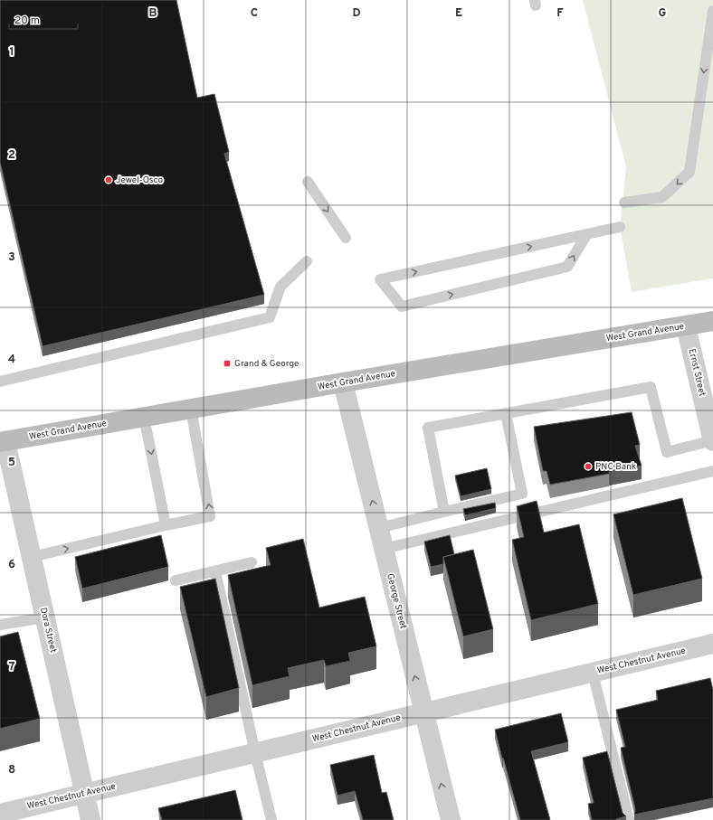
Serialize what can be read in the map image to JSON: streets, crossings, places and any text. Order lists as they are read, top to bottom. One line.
{"streets":{"main road":["West Grand Avenue"],"street":["Ernst Street","George Street","Dora Street","West Chestnut Avenue"]},"crossings":[["West Grand Avenue","Ernst Street"],["West Grand Avenue","George Street"],["West Grand Avenue","Dora Street"],["George Street","West Chestnut Avenue"],["Dora Street","West Chestnut Avenue"]],"one_way":["George Street"],"places":{"other":["Jewel-Osco","PNC Bank"],"transit":["Grand & George"]},"scale_bar":"20 m","grid":{"columns":["B","C","D","E","F","G"],"rows":["1","2","3","4","5","6","7","8"]}}
